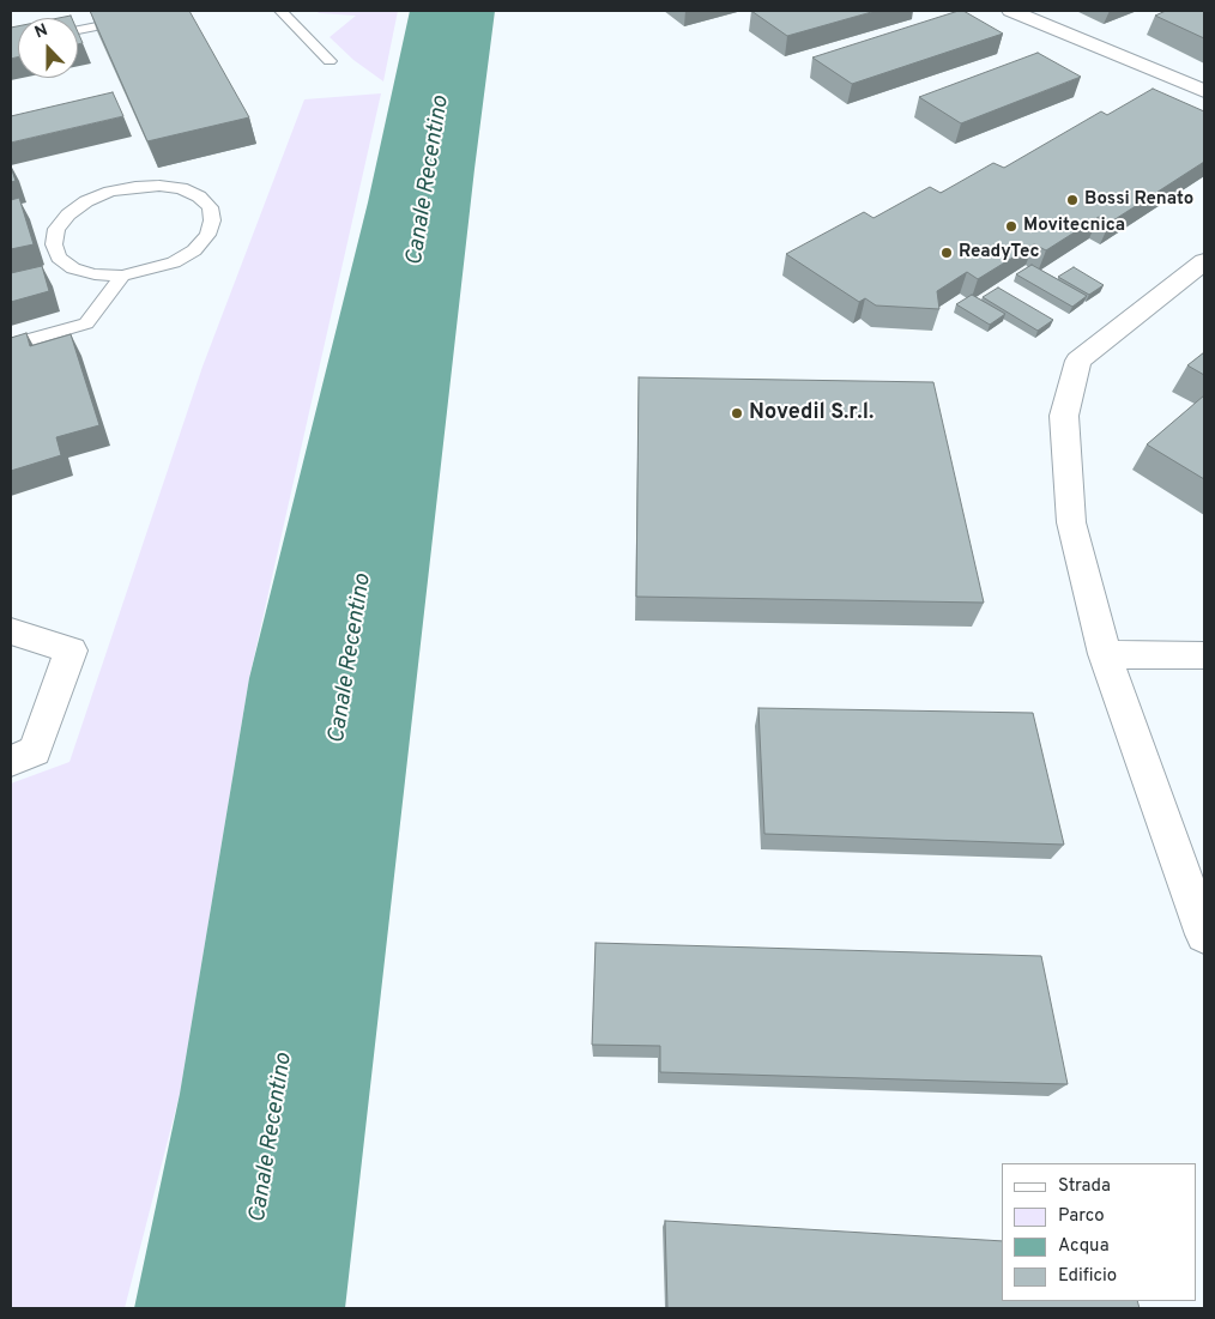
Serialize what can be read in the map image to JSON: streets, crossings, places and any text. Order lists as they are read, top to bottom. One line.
{"water":["Canale Recentino"],"places":["Bossi Renato","Movitecnica","ReadyTec","Novedil S.r.l."],"legend":["Strada","Parco","Acqua","Edificio"],"north":"top"}
